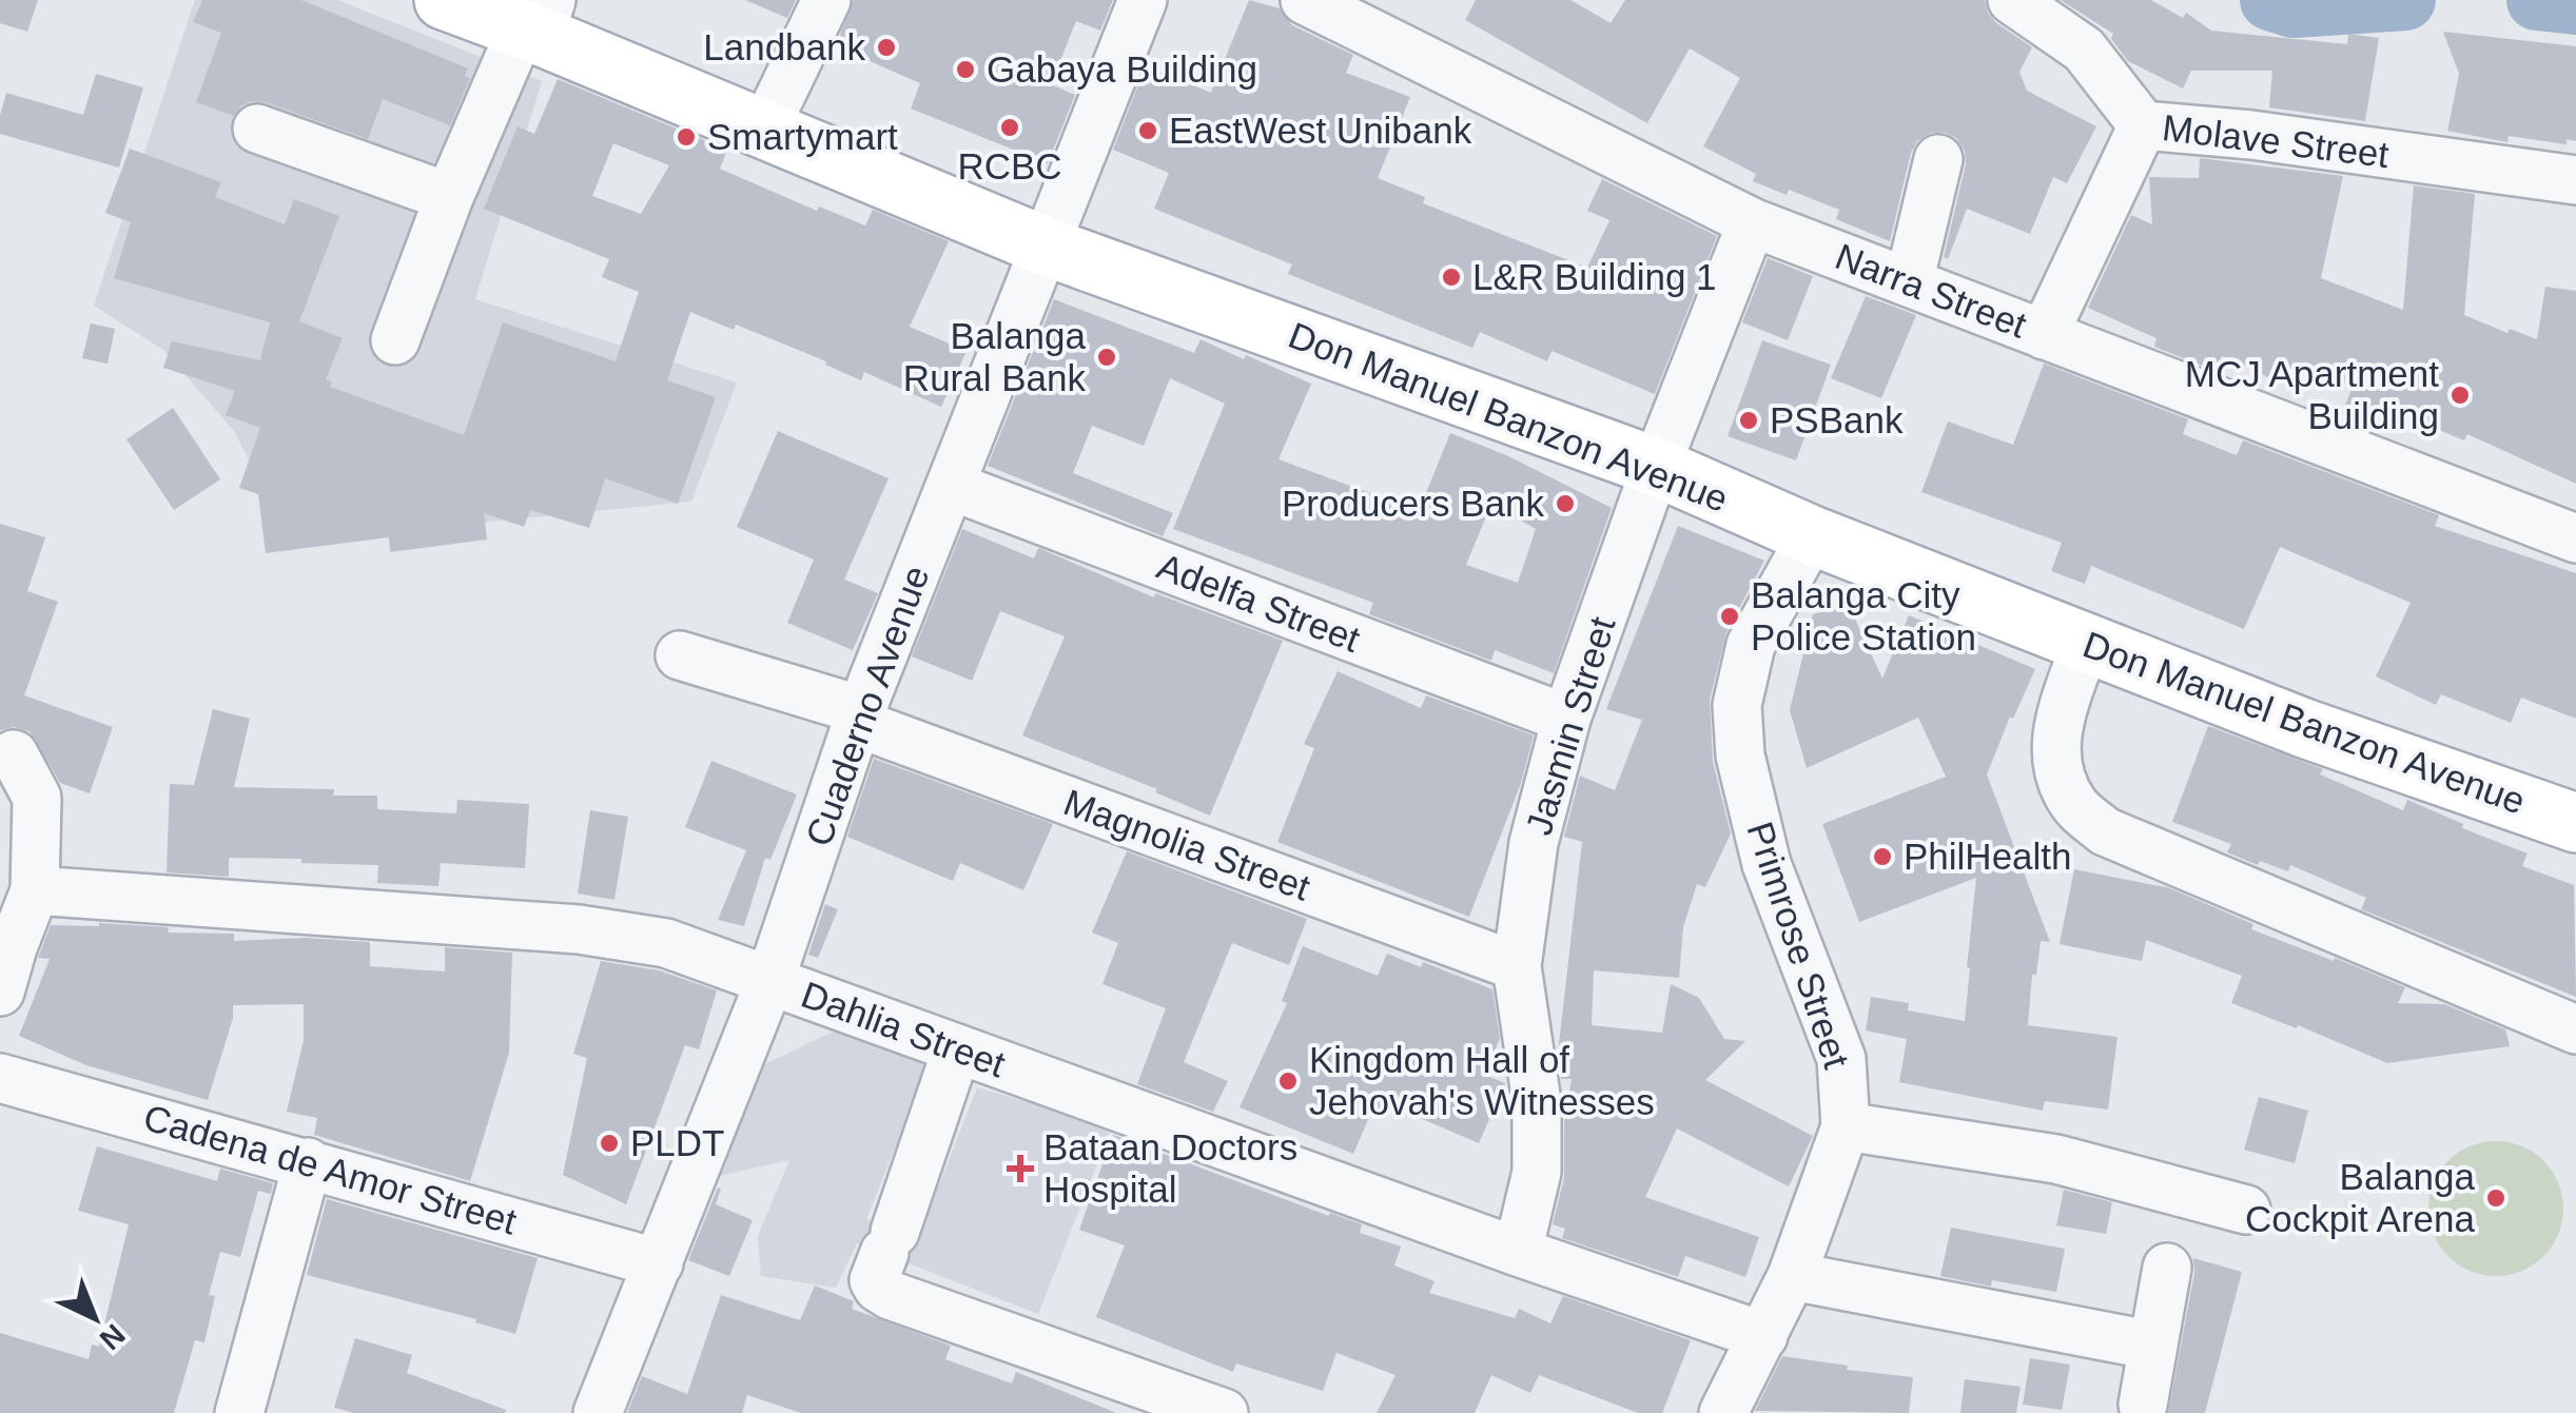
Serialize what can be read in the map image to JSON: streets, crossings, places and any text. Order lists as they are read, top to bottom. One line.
{"streets":{"main road":["Don Manuel Banzon Avenue"],"street":["Molave Street","Narra Street","Adelfa Street","Cuaderno Avenue","Jasmin Street","Magnolia Street","Primrose Street","Dahlia Street","Cadena de Amor Street"]},"crossings":[["Molave Street","Narra Street"],["Narra Street","Jasmin Street"],["Don Manuel Banzon Avenue","Cuaderno Avenue"],["Don Manuel Banzon Avenue","Jasmin Street"],["Don Manuel Banzon Avenue","Primrose Street"],["Adelfa Street","Cuaderno Avenue"],["Adelfa Street","Jasmin Street"],["Cuaderno Avenue","Magnolia Street"],["Cuaderno Avenue","Dahlia Street"],["Cuaderno Avenue","Cadena de Amor Street"],["Jasmin Street","Magnolia Street"],["Jasmin Street","Dahlia Street"],["Primrose Street","Dahlia Street"]],"places":{"other":["Landbank","Gabaya Building","RCBC","EastWest Unibank","Smartymart","L&R Building 1","Balanga Rural Bank","MCJ Apartment Building","PSBank","Producers Bank","Balanga City Police Station","PhilHealth","Kingdom Hall of Jehovah's Witnesses","PLDT","Balanga Cockpit Arena"],"health":["Bataan Doctors Hospital"]},"north":"bottom right"}
